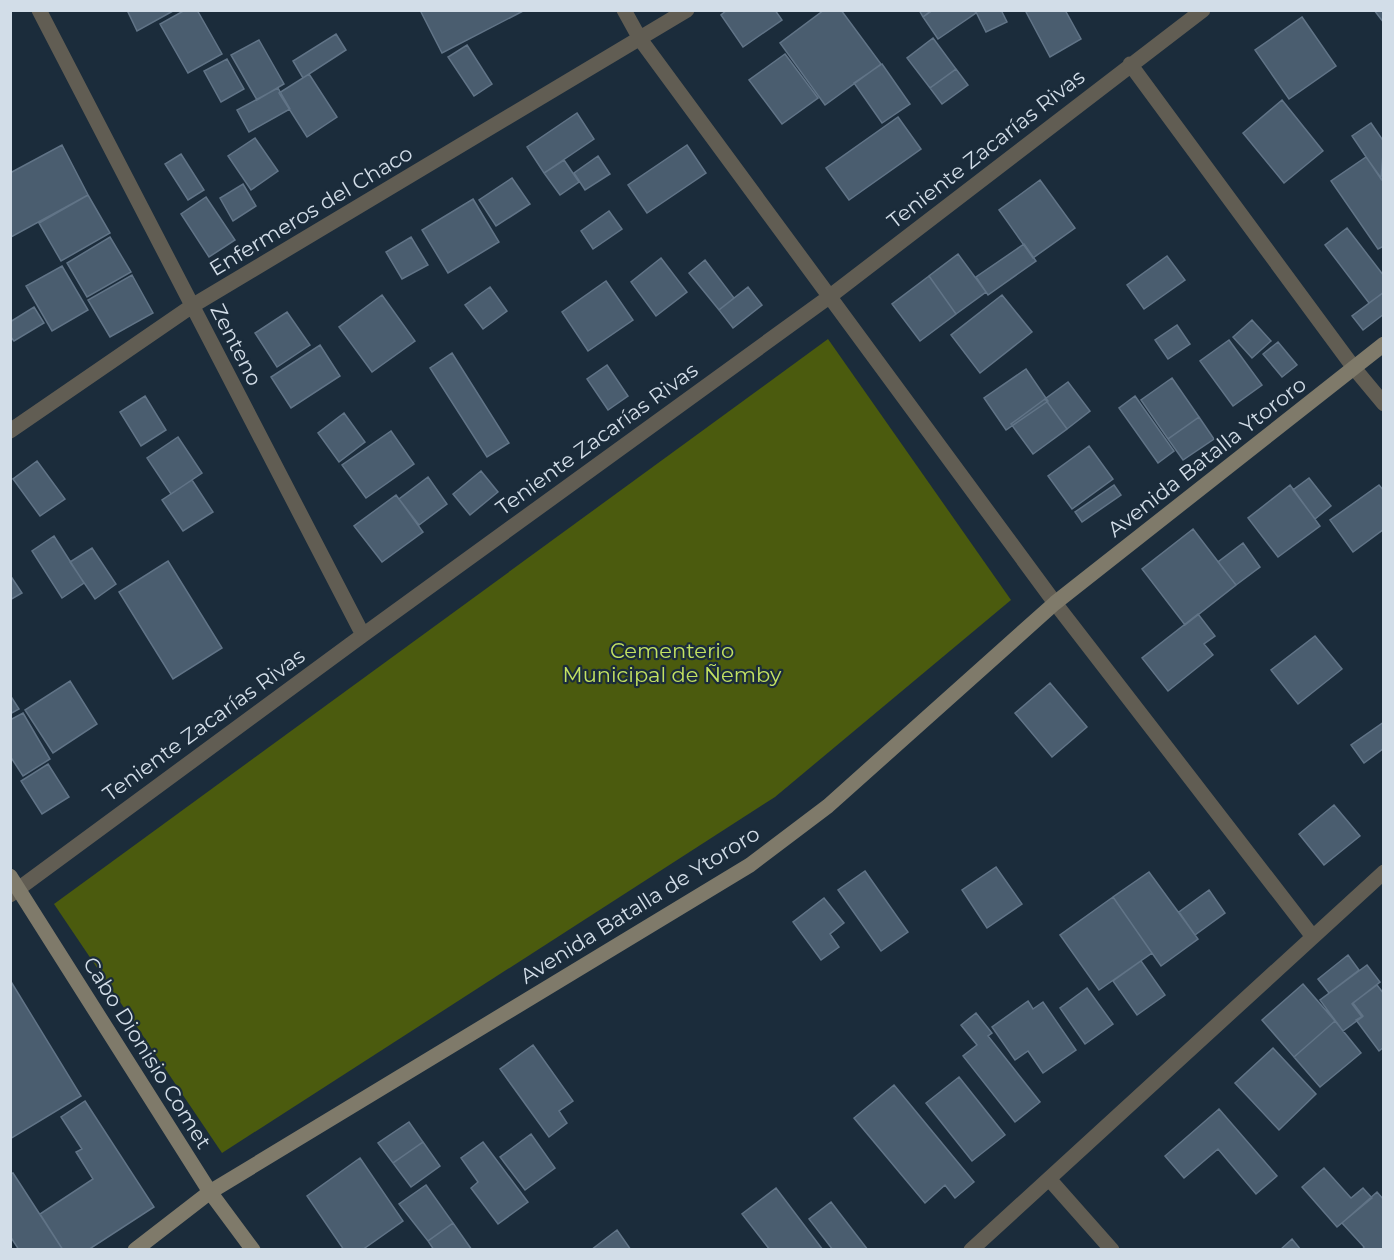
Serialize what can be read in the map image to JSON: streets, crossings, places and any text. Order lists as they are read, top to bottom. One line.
{"streets":{"street":["Teniente Zacarías Rivas","Enfermeros del Chaco","Zenteno","Avenida Batalla Ytororo","Avenida Batalla de Ytororo","Cabo Dionisio Comet"]},"crossings":[["Teniente Zacarías Rivas","Zenteno"],["Teniente Zacarías Rivas","Cabo Dionisio Comet"],["Enfermeros del Chaco","Zenteno"],["Avenida Batalla Ytororo","Avenida Batalla de Ytororo"],["Avenida Batalla de Ytororo","Cabo Dionisio Comet"]],"parks":["Cementerio Municipal de Ñemby"]}
